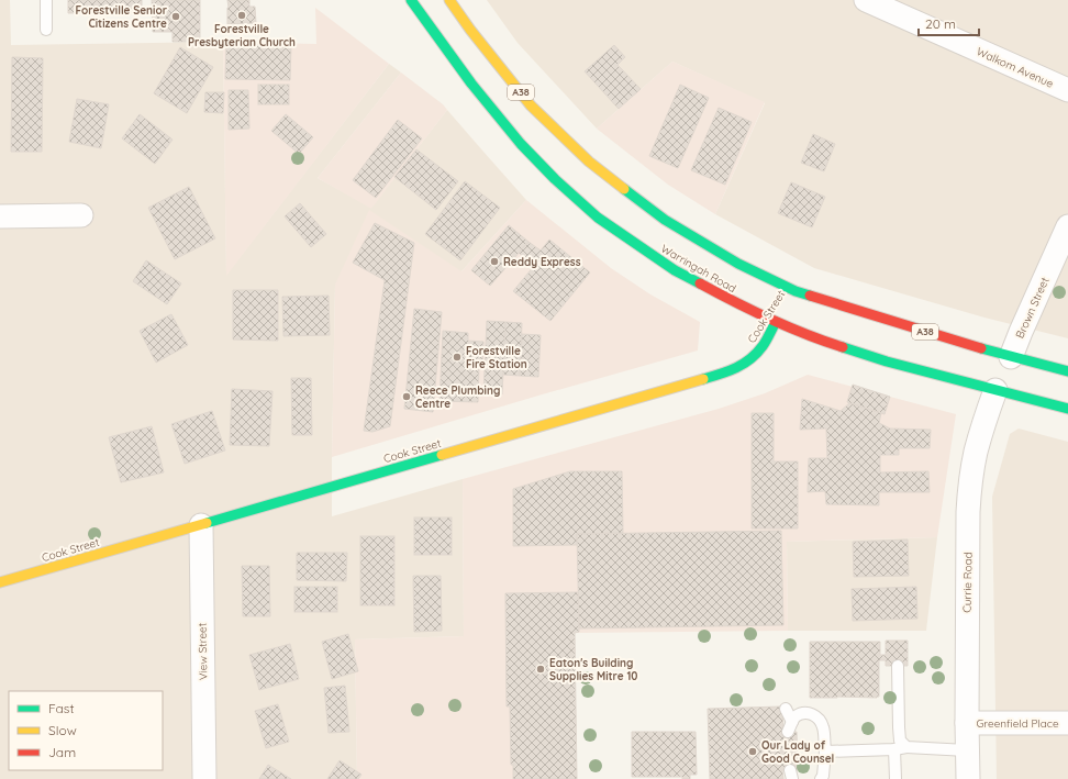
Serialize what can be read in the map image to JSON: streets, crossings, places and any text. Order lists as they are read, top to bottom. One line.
{"streets":{"main road":["A38","Warringah Road","Cook Street"],"street":["Walkom Avenue","Brown Street","Currie Road","View Street","Greenfield Place"]},"crossings":[["A38","Brown Street"],["Warringah Road","Cook Street"],["Warringah Road","Currie Road"],["Cook Street","View Street"],["Currie Road","Greenfield Place"]],"places":["Forestville Presbyterian Church","Forestville Senior Citizens Centre","Reddy Express","Forestville Fire Station","Reece Plumbing Centre","Eaton's Building Supplies Mitre 10","Our Lady of Good Counsel"],"legend":["Fast","Slow","Jam"],"scale_bar":"20 m"}
